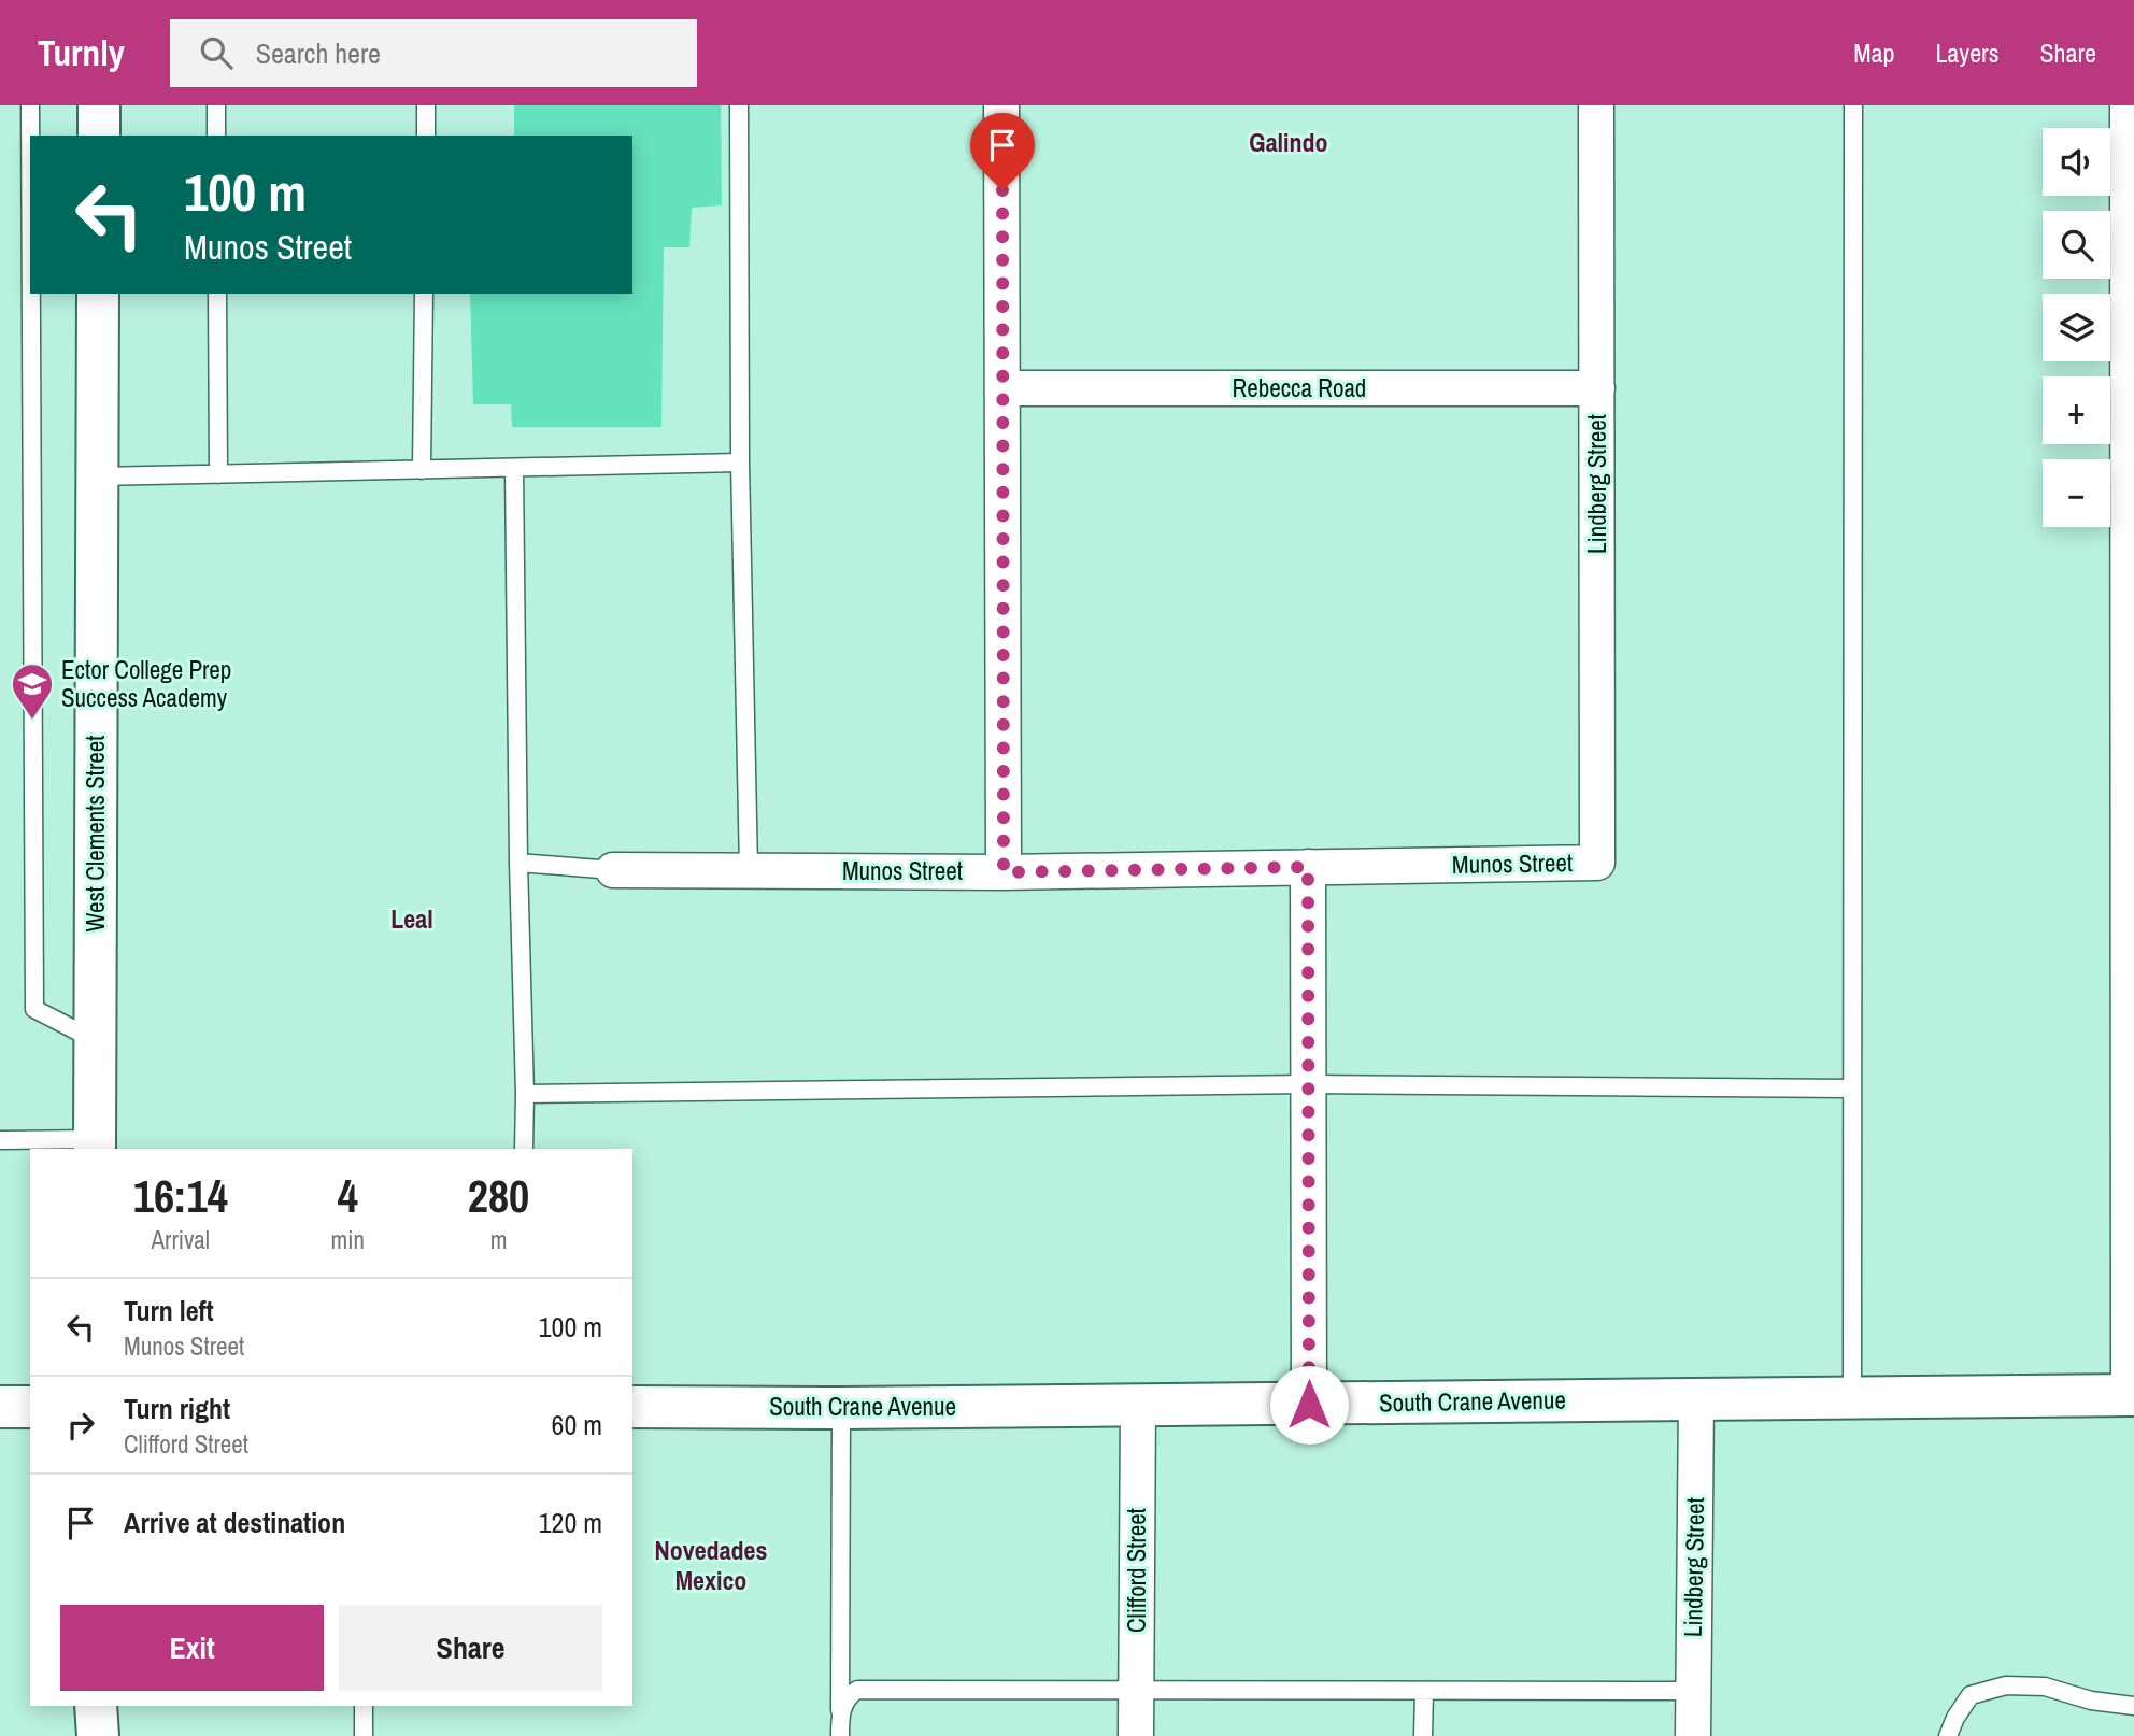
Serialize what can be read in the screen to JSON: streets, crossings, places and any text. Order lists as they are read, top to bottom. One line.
{"streets":{"main road":["West Clements Street","South Crane Avenue"],"street":["Rebecca Road","Lindberg Street","Munos Street","Clifford Street"]},"crossings":[["Rebecca Road","Lindberg Street"],["Lindberg Street","Munos Street"],["Lindberg Street","South Crane Avenue"],["South Crane Avenue","Clifford Street"]],"districts":["Galindo","Leal","Novedades Mexico"],"places":{"school or university":["Ector College Prep Success Academy"]},"page":{"header":"Turnly","search":"Search here","nav":["Map","Layers","Share"],"map_buttons":["+","−"],"turn":["100 m","Munos Street"],"eta":["16:14","Arrival","4","min","280","m"],"list":[{"name":"Turn left","note":"Munos Street","value":"100 m"},{"name":"Turn right","note":"Clifford Street","value":"60 m"},{"name":"Arrive at destination","value":"120 m"}],"buttons":["Exit","Share"]}}
